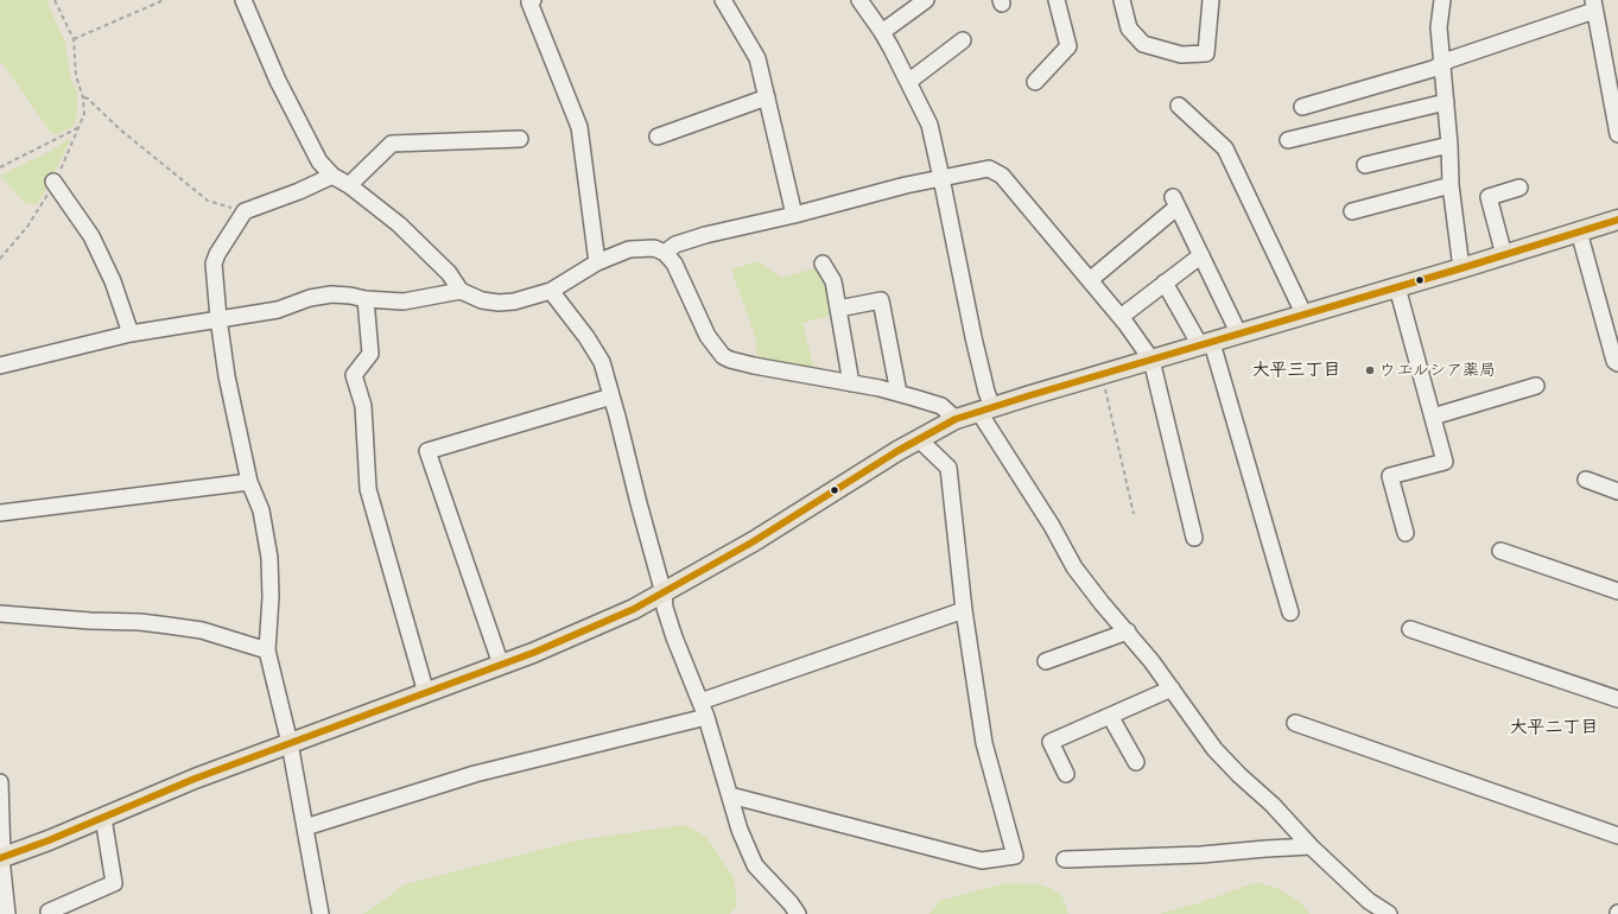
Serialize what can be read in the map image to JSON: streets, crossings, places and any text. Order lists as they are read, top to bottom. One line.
{"districts":["大平三丁目","大平二丁目"],"places":["ウエルシア薬局"]}
